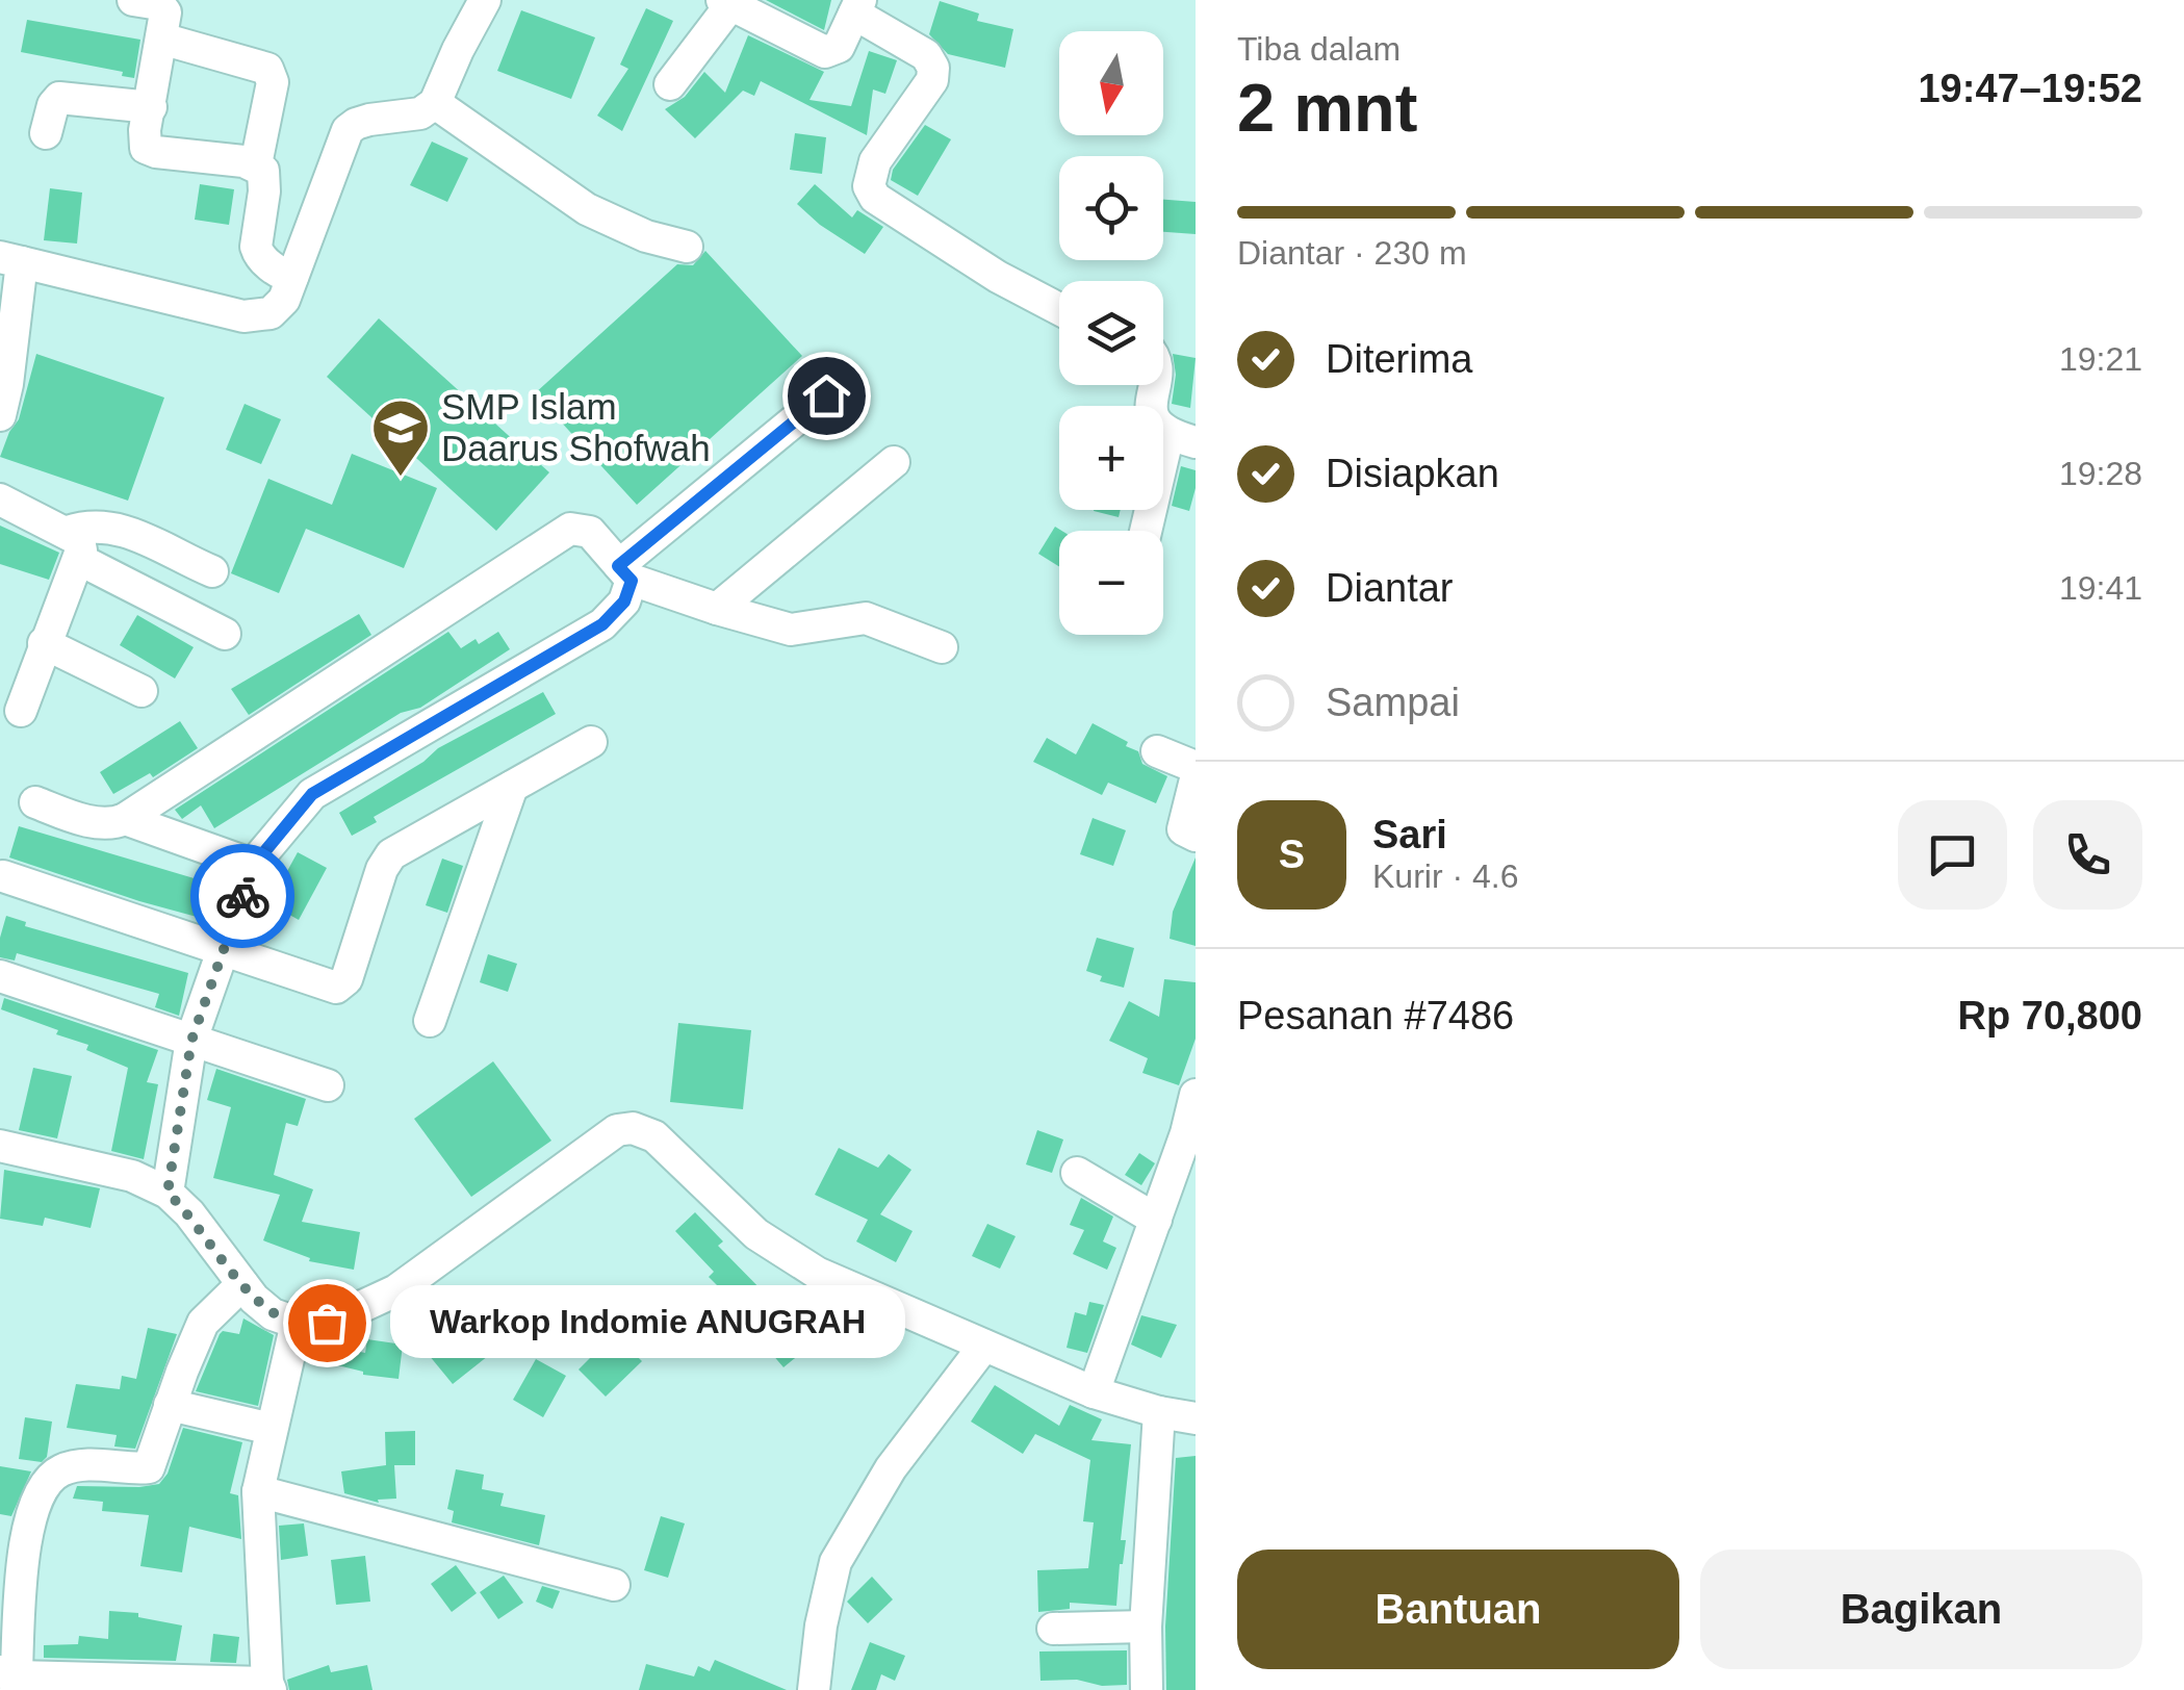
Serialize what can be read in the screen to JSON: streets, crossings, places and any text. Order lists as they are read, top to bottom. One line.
{"places":{"school or university":["SMP Islam Daarus Shofwah"],"other":["Warkop Indomie ANUGRAH"]},"north":"bottom","page":{"heading":["2 mnt","Tiba dalam","19:47–19:52"],"panel":["Sari","Kurir · 4.6","Pesanan #7486","Rp 70,800"],"map_buttons":["+","−"],"bar":"Diantar · 230 m","list":[["Diterima","19:21"],["Disiapkan","19:28"],["Diantar","19:41"],"Sampai"],"round":"S","bubble":"Warkop Indomie ANUGRAH","buttons":["Bantuan","Bagikan"]}}
